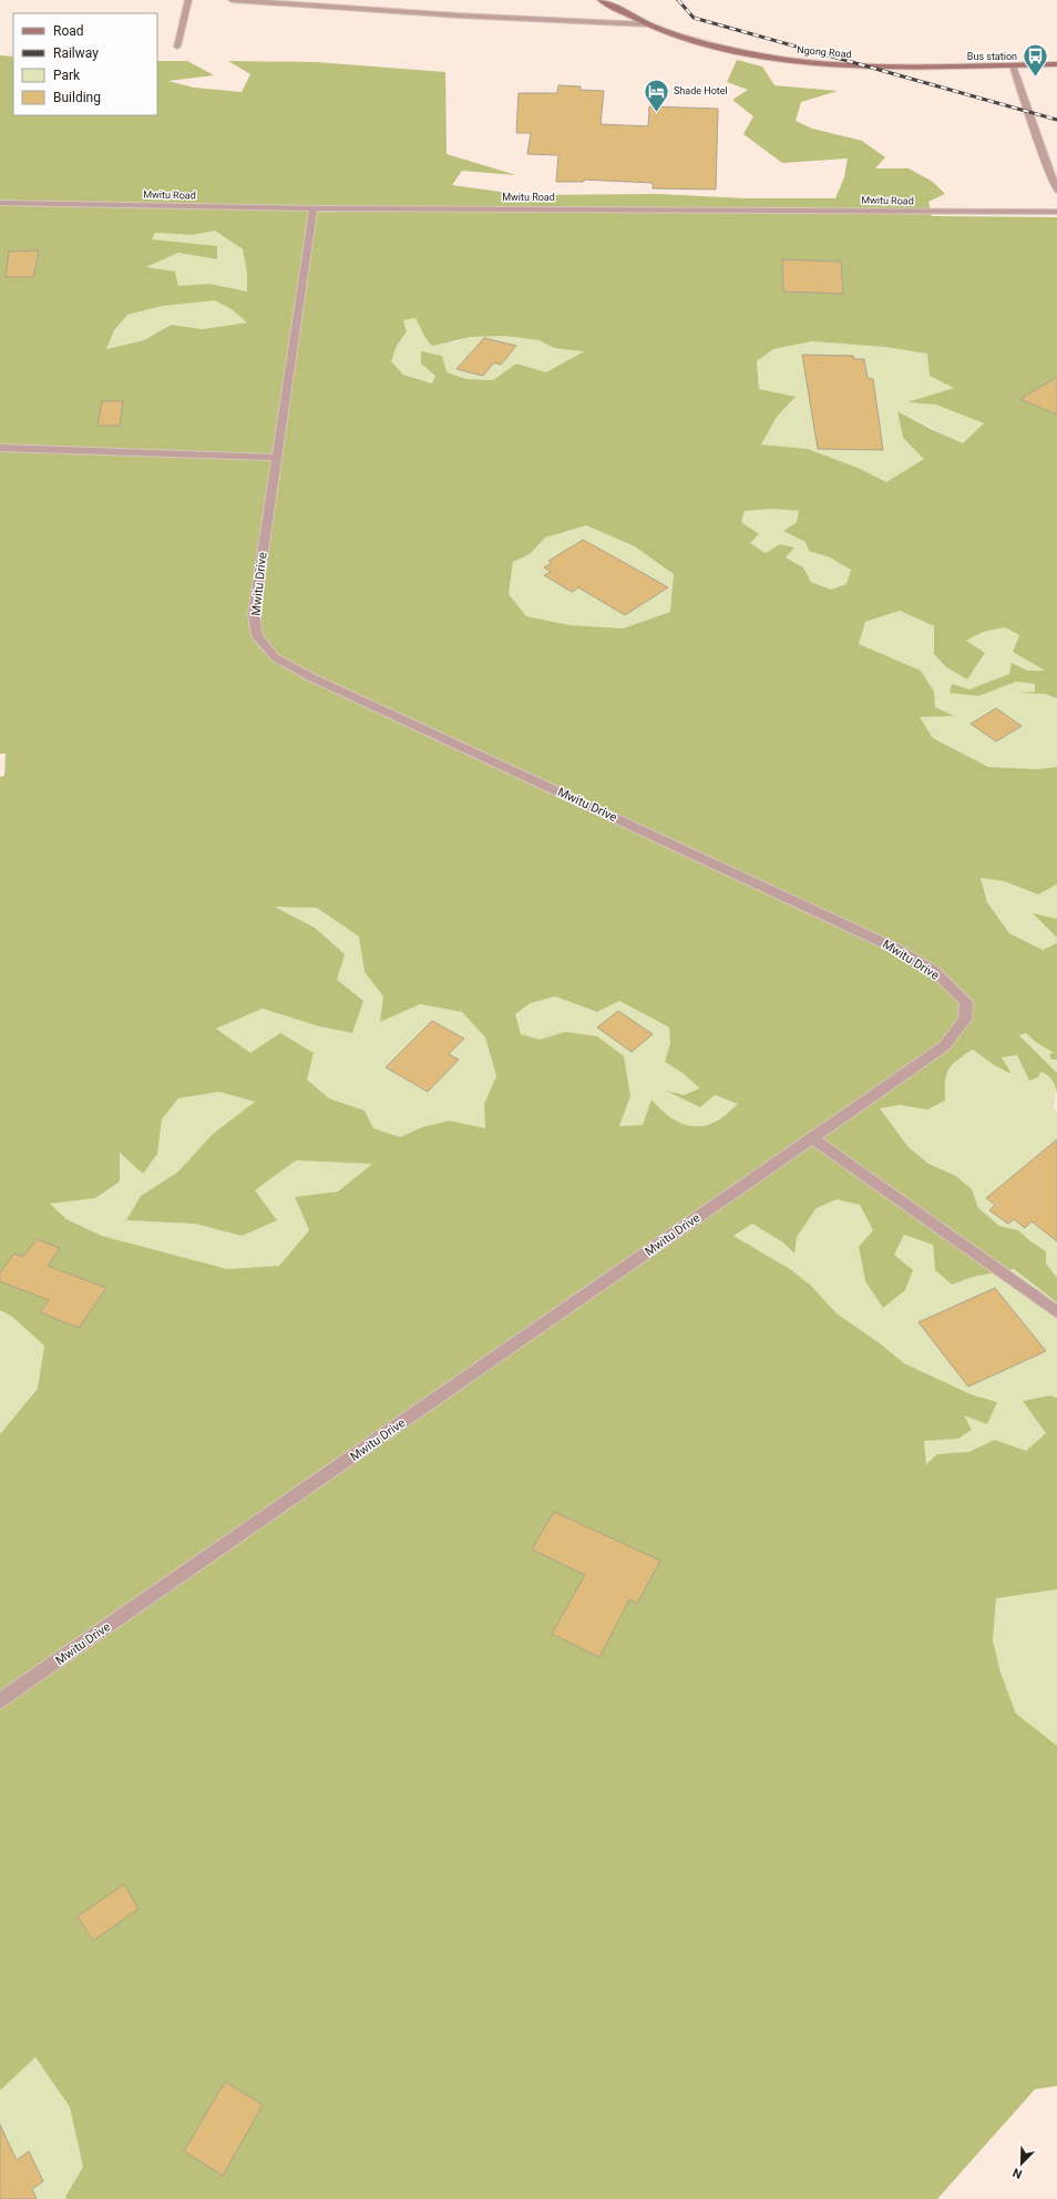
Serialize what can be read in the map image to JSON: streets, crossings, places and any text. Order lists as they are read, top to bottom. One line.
{"streets":{"main road":["Ngong Road"],"street":["Mwitu Road","Mwitu Drive"]},"crossings":[["Mwitu Road","Mwitu Drive"]],"places":{"bus stop":["Bus station"],"hotel":["Shade Hotel"]},"legend":["Road","Railway","Park","Building"],"north":"bottom left"}
